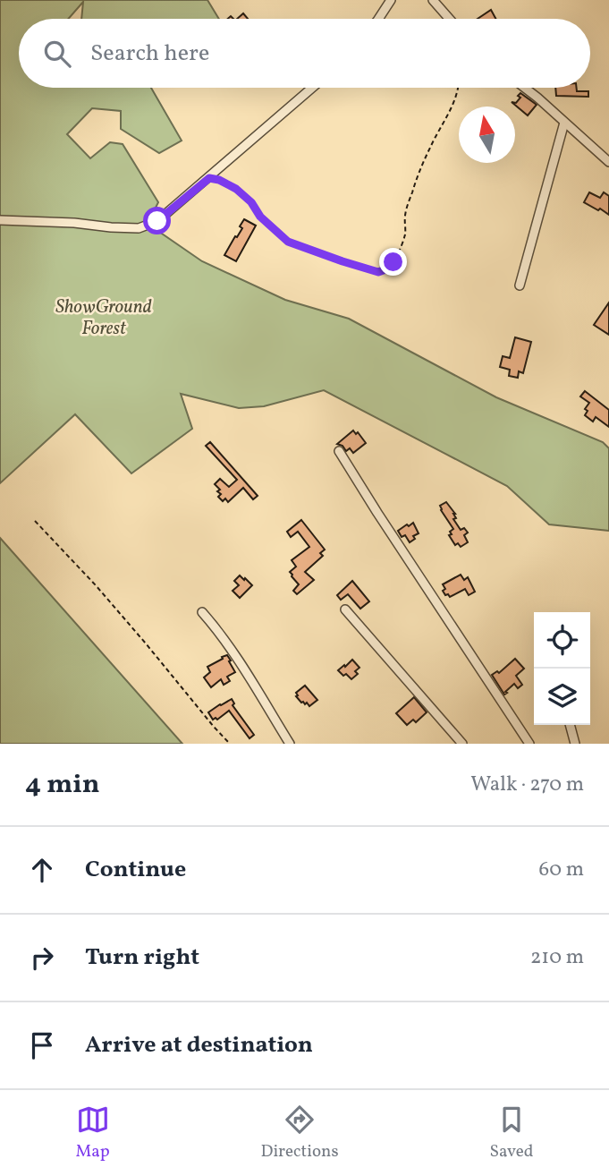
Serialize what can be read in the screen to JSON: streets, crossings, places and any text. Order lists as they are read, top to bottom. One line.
{"parks":["ShowGround Forest"],"north":"top","page":{"search":"Search here","heading":["4 min","Walk · 270 m"],"list":[["Continue","60 m"],["Turn right","210 m"],"Arrive at destination"],"nav":["Map","Directions","Saved"]}}
